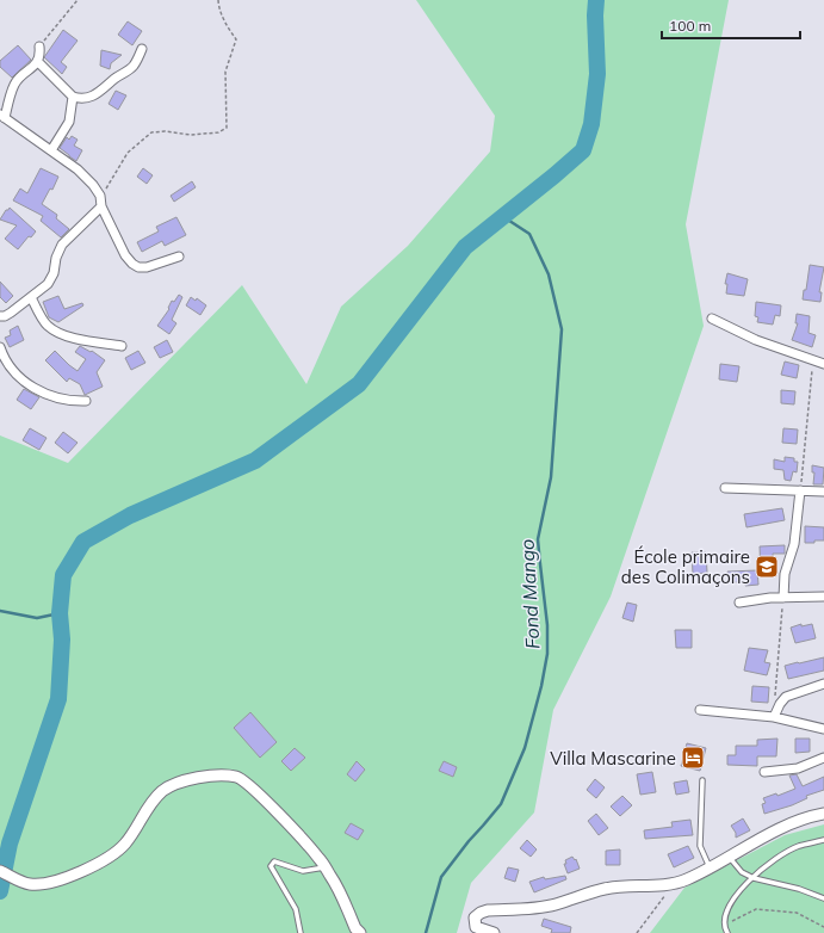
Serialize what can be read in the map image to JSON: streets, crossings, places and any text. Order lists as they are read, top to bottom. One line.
{"water":["Fond Mango"],"places":{"school or university":["École primaire des Colimaçons"],"hotel":["Villa Mascarine"]},"scale_bar":"100 m"}
